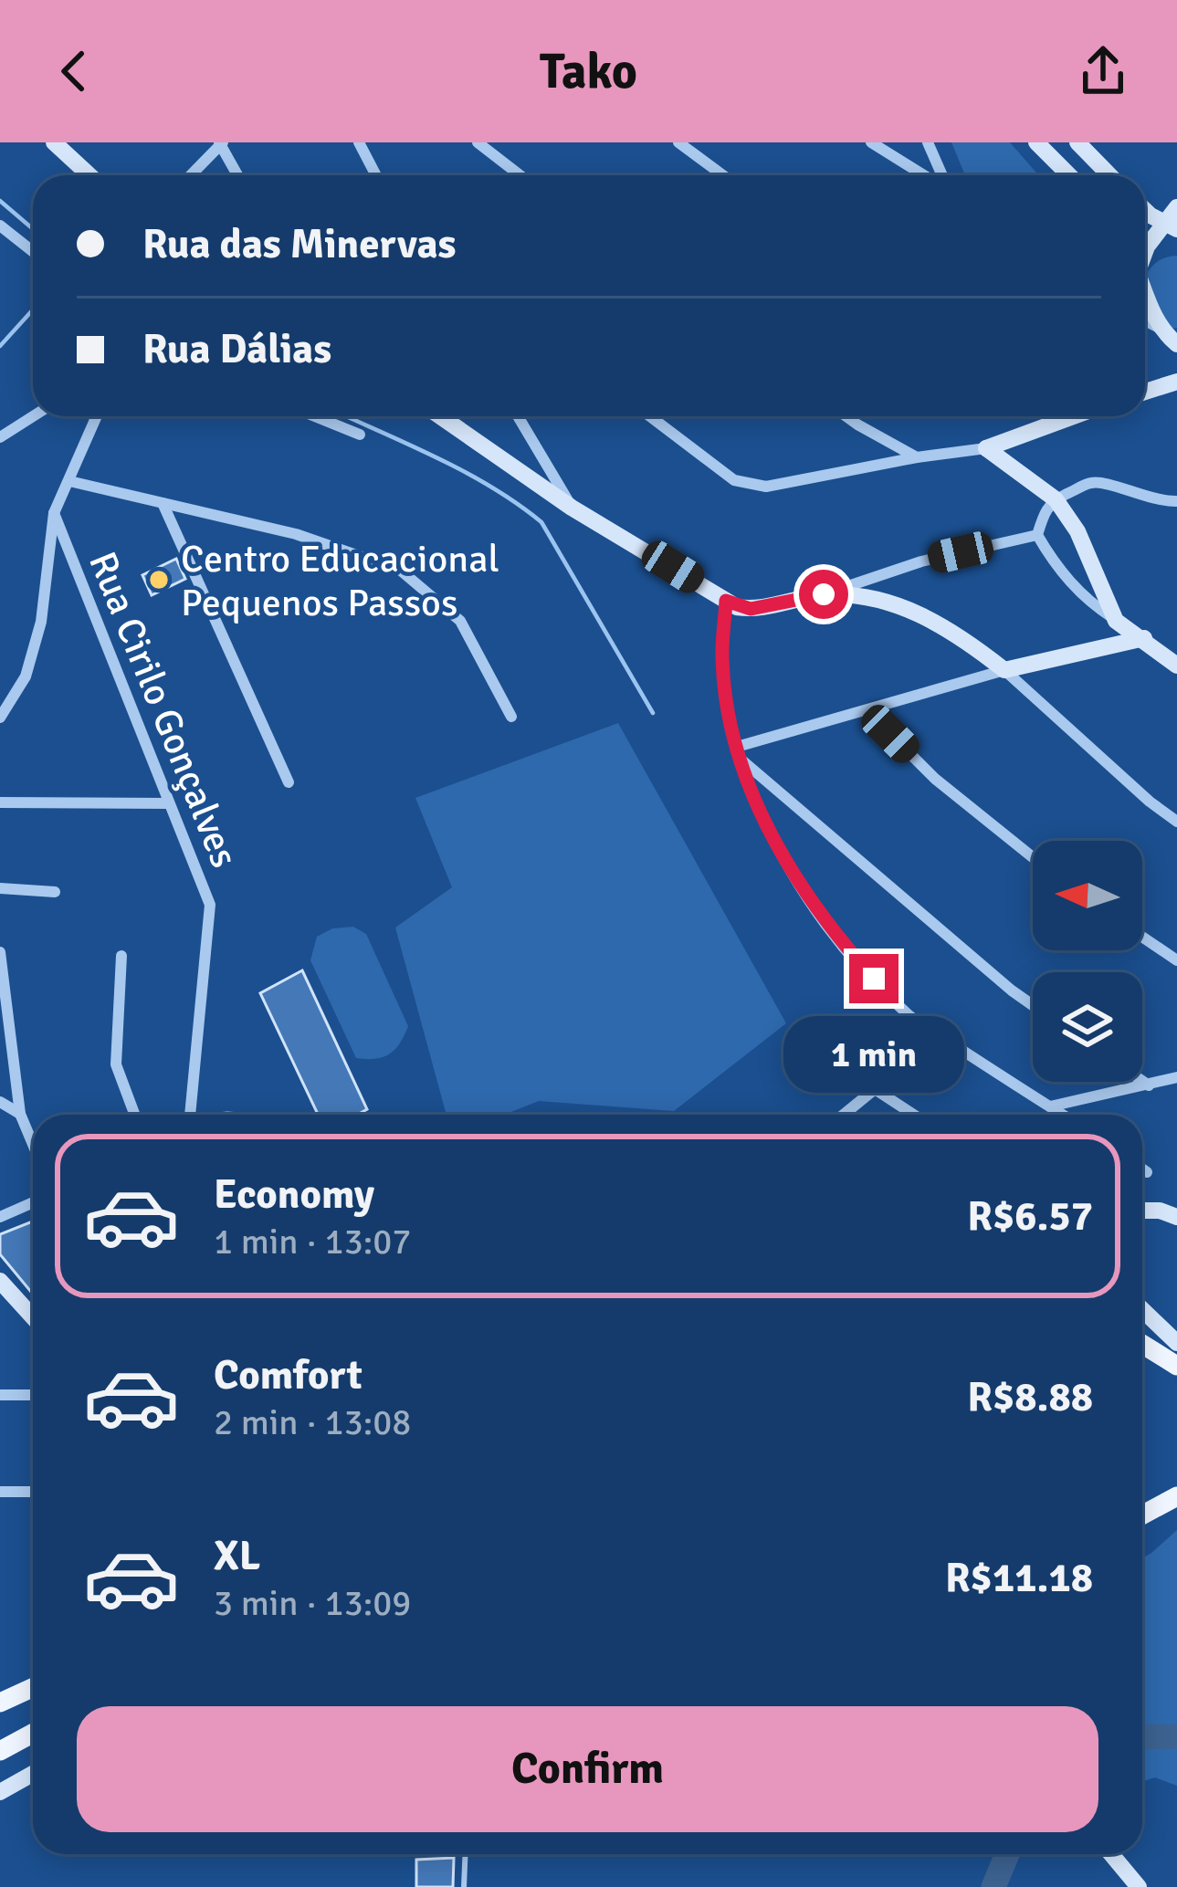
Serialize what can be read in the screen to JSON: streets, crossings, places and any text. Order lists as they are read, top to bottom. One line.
{"streets":{"street":["Rua Cirilo Gonçalves"]},"places":["Centro Educacional Pequenos Passos"],"north":"left","page":{"header":"Tako","banner":["Rua das Minervas","Rua Dálias"],"bubble":"1 min","list":[{"name":"Economy","note":"1 min · 13:07","value":"R$6.57"},{"name":"Comfort","note":"2 min · 13:08","value":"R$8.88"},{"name":"XL","note":"3 min · 13:09","value":"R$11.18"}],"buttons":"Confirm"}}
